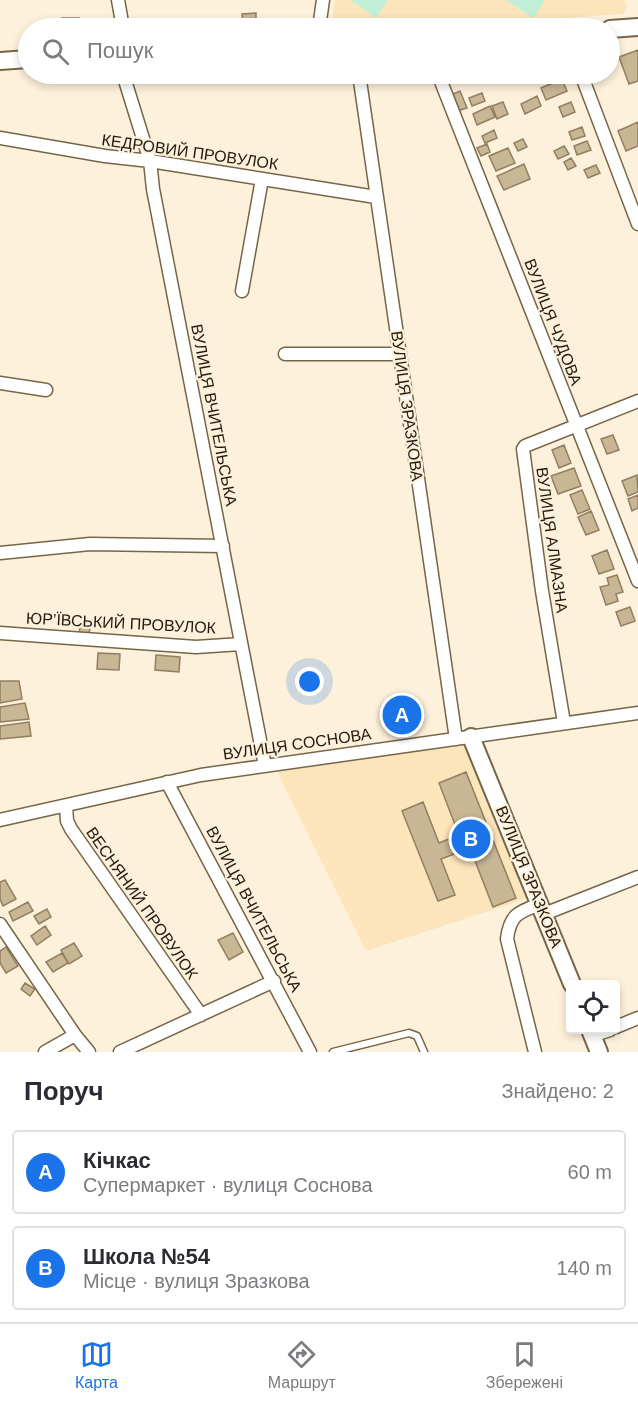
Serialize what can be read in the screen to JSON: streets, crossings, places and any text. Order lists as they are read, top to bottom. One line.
{"streets":{"street":["КЕДРОВИЙ ПРОВУЛОК","ВУЛИЦЯ ЧУДОВА","ВУЛИЦЯ ЗРАЗКОВА","ВУЛИЦЯ ВЧИТЕЛЬСЬКА","ВУЛИЦЯ АЛМАЗНА","ЮР’ЇВСЬКИЙ ПРОВУЛОК","ВУЛИЦЯ СОСНОВА","ВЕСНЯНИЙ ПРОВУЛОК"]},"crossings":[["КЕДРОВИЙ ПРОВУЛОК","ВУЛИЦЯ ЗРАЗКОВА"],["КЕДРОВИЙ ПРОВУЛОК","ВУЛИЦЯ ВЧИТЕЛЬСЬКА"],["ВУЛИЦЯ ЧУДОВА","ВУЛИЦЯ АЛМАЗНА"],["ВУЛИЦЯ ЗРАЗКОВА","ВУЛИЦЯ СОСНОВА"],["ВУЛИЦЯ ВЧИТЕЛЬСЬКА","ЮР’ЇВСЬКИЙ ПРОВУЛОК"],["ВУЛИЦЯ ВЧИТЕЛЬСЬКА","ВУЛИЦЯ СОСНОВА"],["ВУЛИЦЯ АЛМАЗНА","ВУЛИЦЯ СОСНОВА"],["ВУЛИЦЯ СОСНОВА","ВЕСНЯНИЙ ПРОВУЛОК"]],"page":{"search":"Пошук","pins":["A","B"],"heading":["Поруч","Знайдено: 2"],"list":[{"mark":"A","name":"Кічкас","note":"Супермаркет · вулиця Соснова","value":"60 m"},{"mark":"B","name":"Школа №54","note":"Місце · вулиця Зразкова","value":"140 m"}],"nav":["Карта","Маршрут","Збережені"]}}
